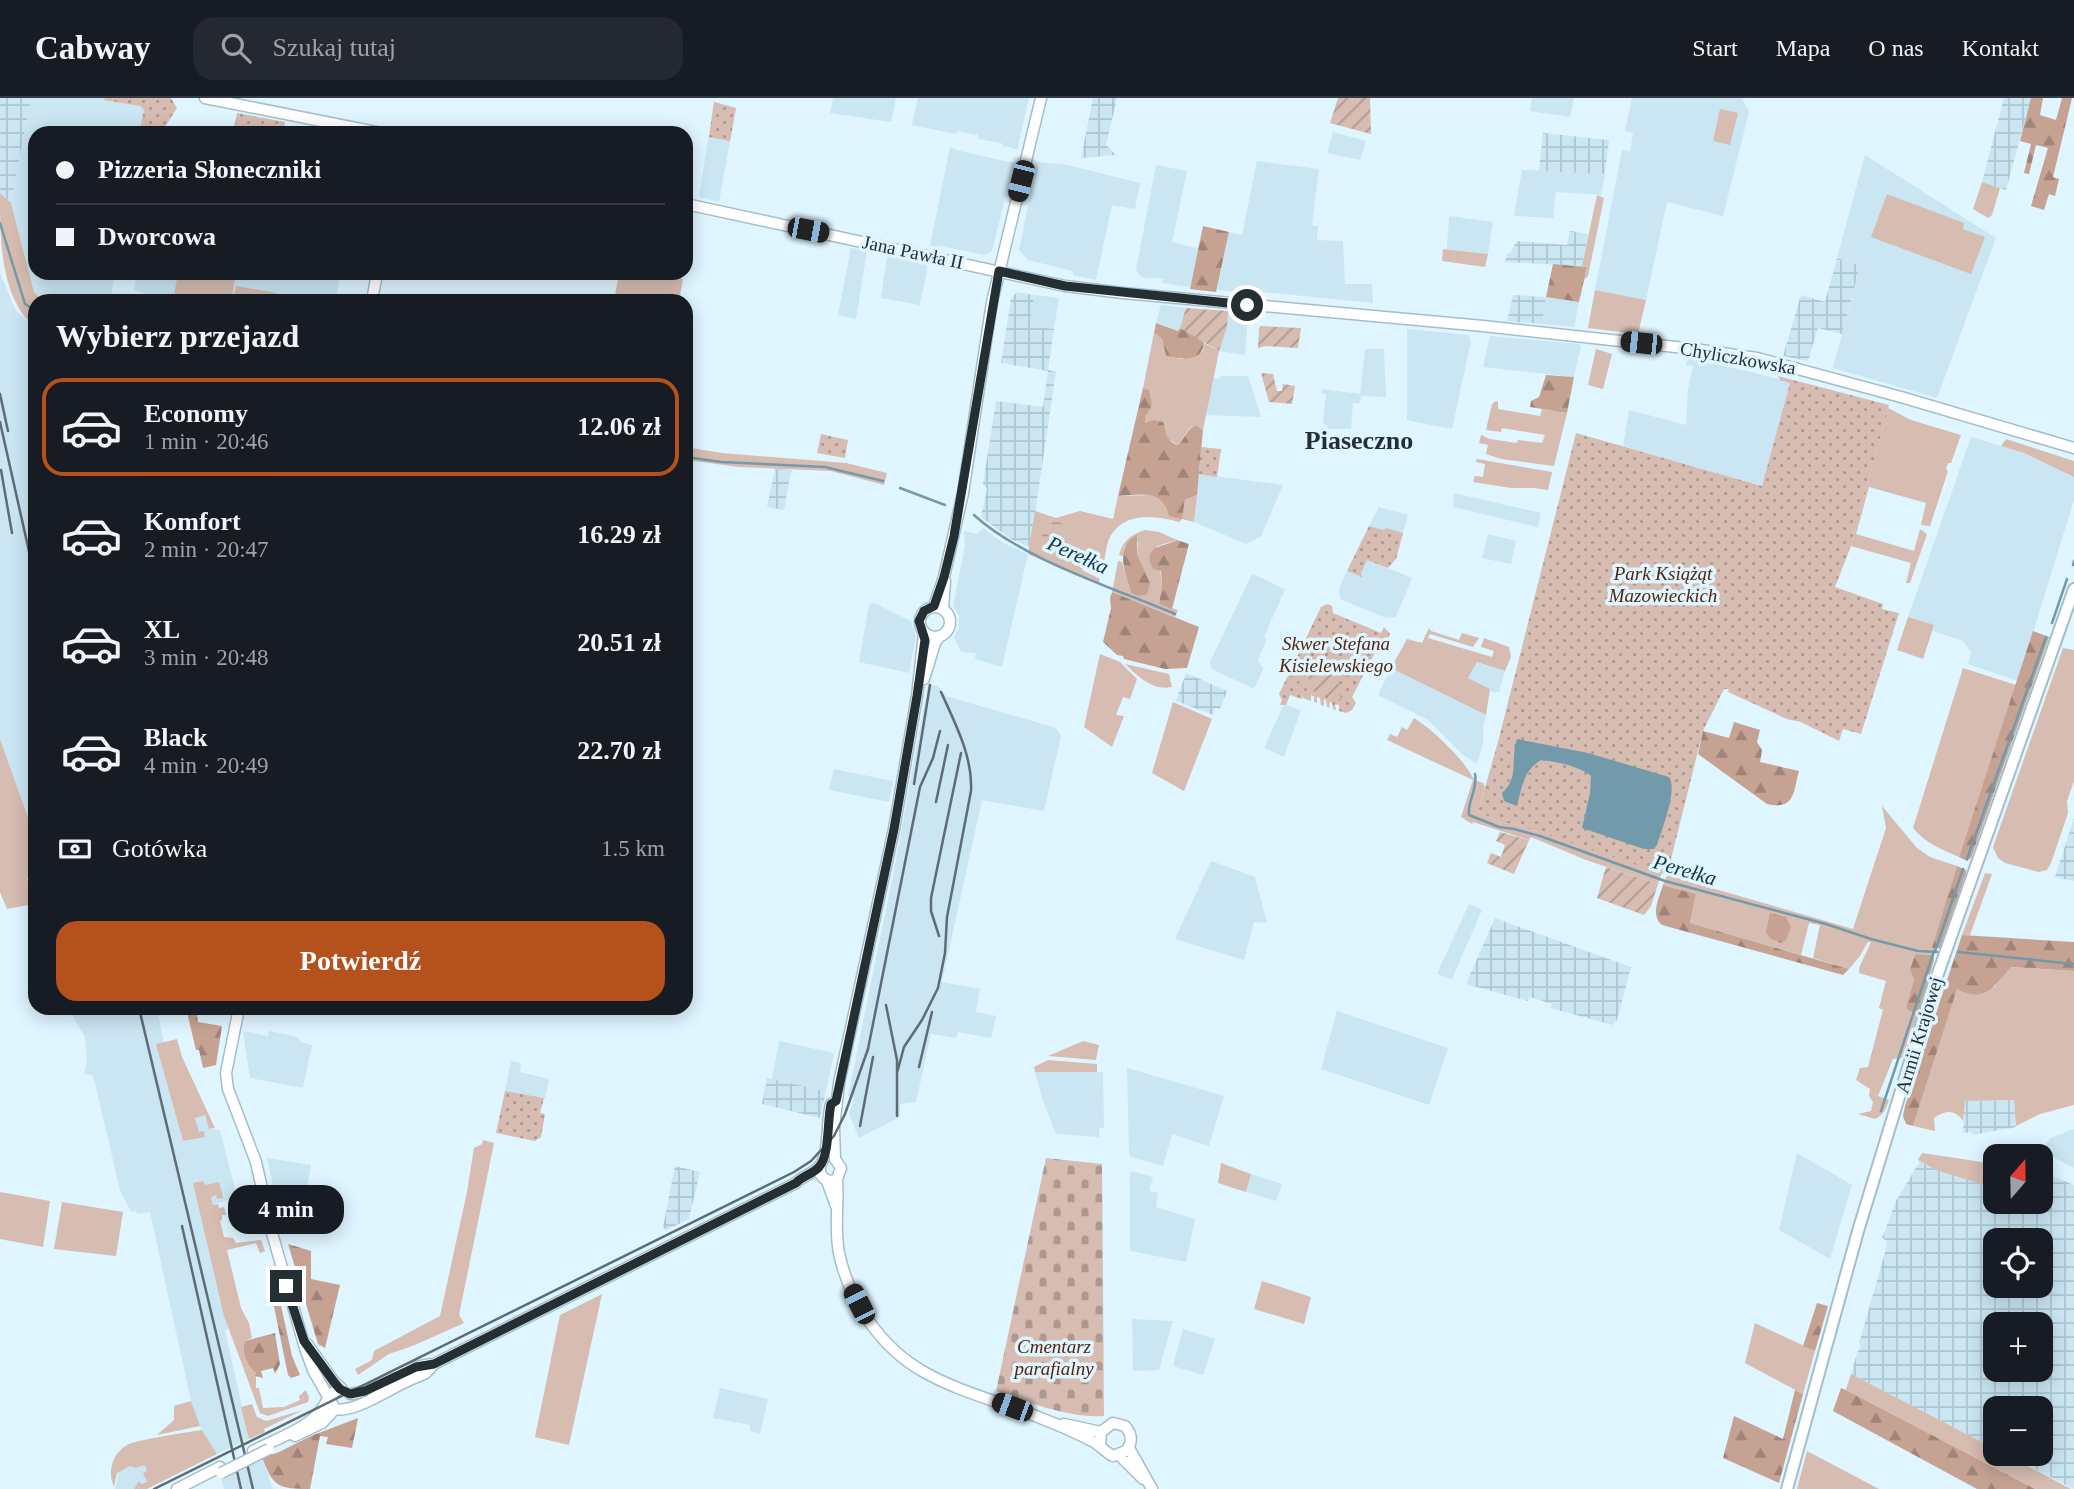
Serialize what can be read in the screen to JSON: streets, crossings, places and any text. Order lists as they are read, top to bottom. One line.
{"streets":{"main road":["Armii Krajowej"],"street":["Jana Pawła II","Chyliczkowska"]},"crossings":[["Jana Pawła II","Chyliczkowska"]],"districts":["Piaseczno"],"water":["Perełka"],"parks":["Park Książąt Mazowieckich","Skwer Stefana Kisielewskiego","Cmentarz parafialny"],"north":"top","page":{"header":"Cabway","search":"Szukaj tutaj","nav":["Start","Mapa","O nas","Kontakt"],"banner":["Pizzeria Słoneczniki","Dworcowa"],"heading":"Wybierz przejazd","list":[{"name":"Economy","note":"1 min · 20:46","value":"12.06 zł"},{"name":"Komfort","note":"2 min · 20:47","value":"16.29 zł"},{"name":"XL","note":"3 min · 20:48","value":"20.51 zł"},{"name":"Black","note":"4 min · 20:49","value":"22.70 zł"}],"pay":["Gotówka","1.5 km"],"buttons":"Potwierdź","map_buttons":["+","−"],"bubble":"4 min"}}
